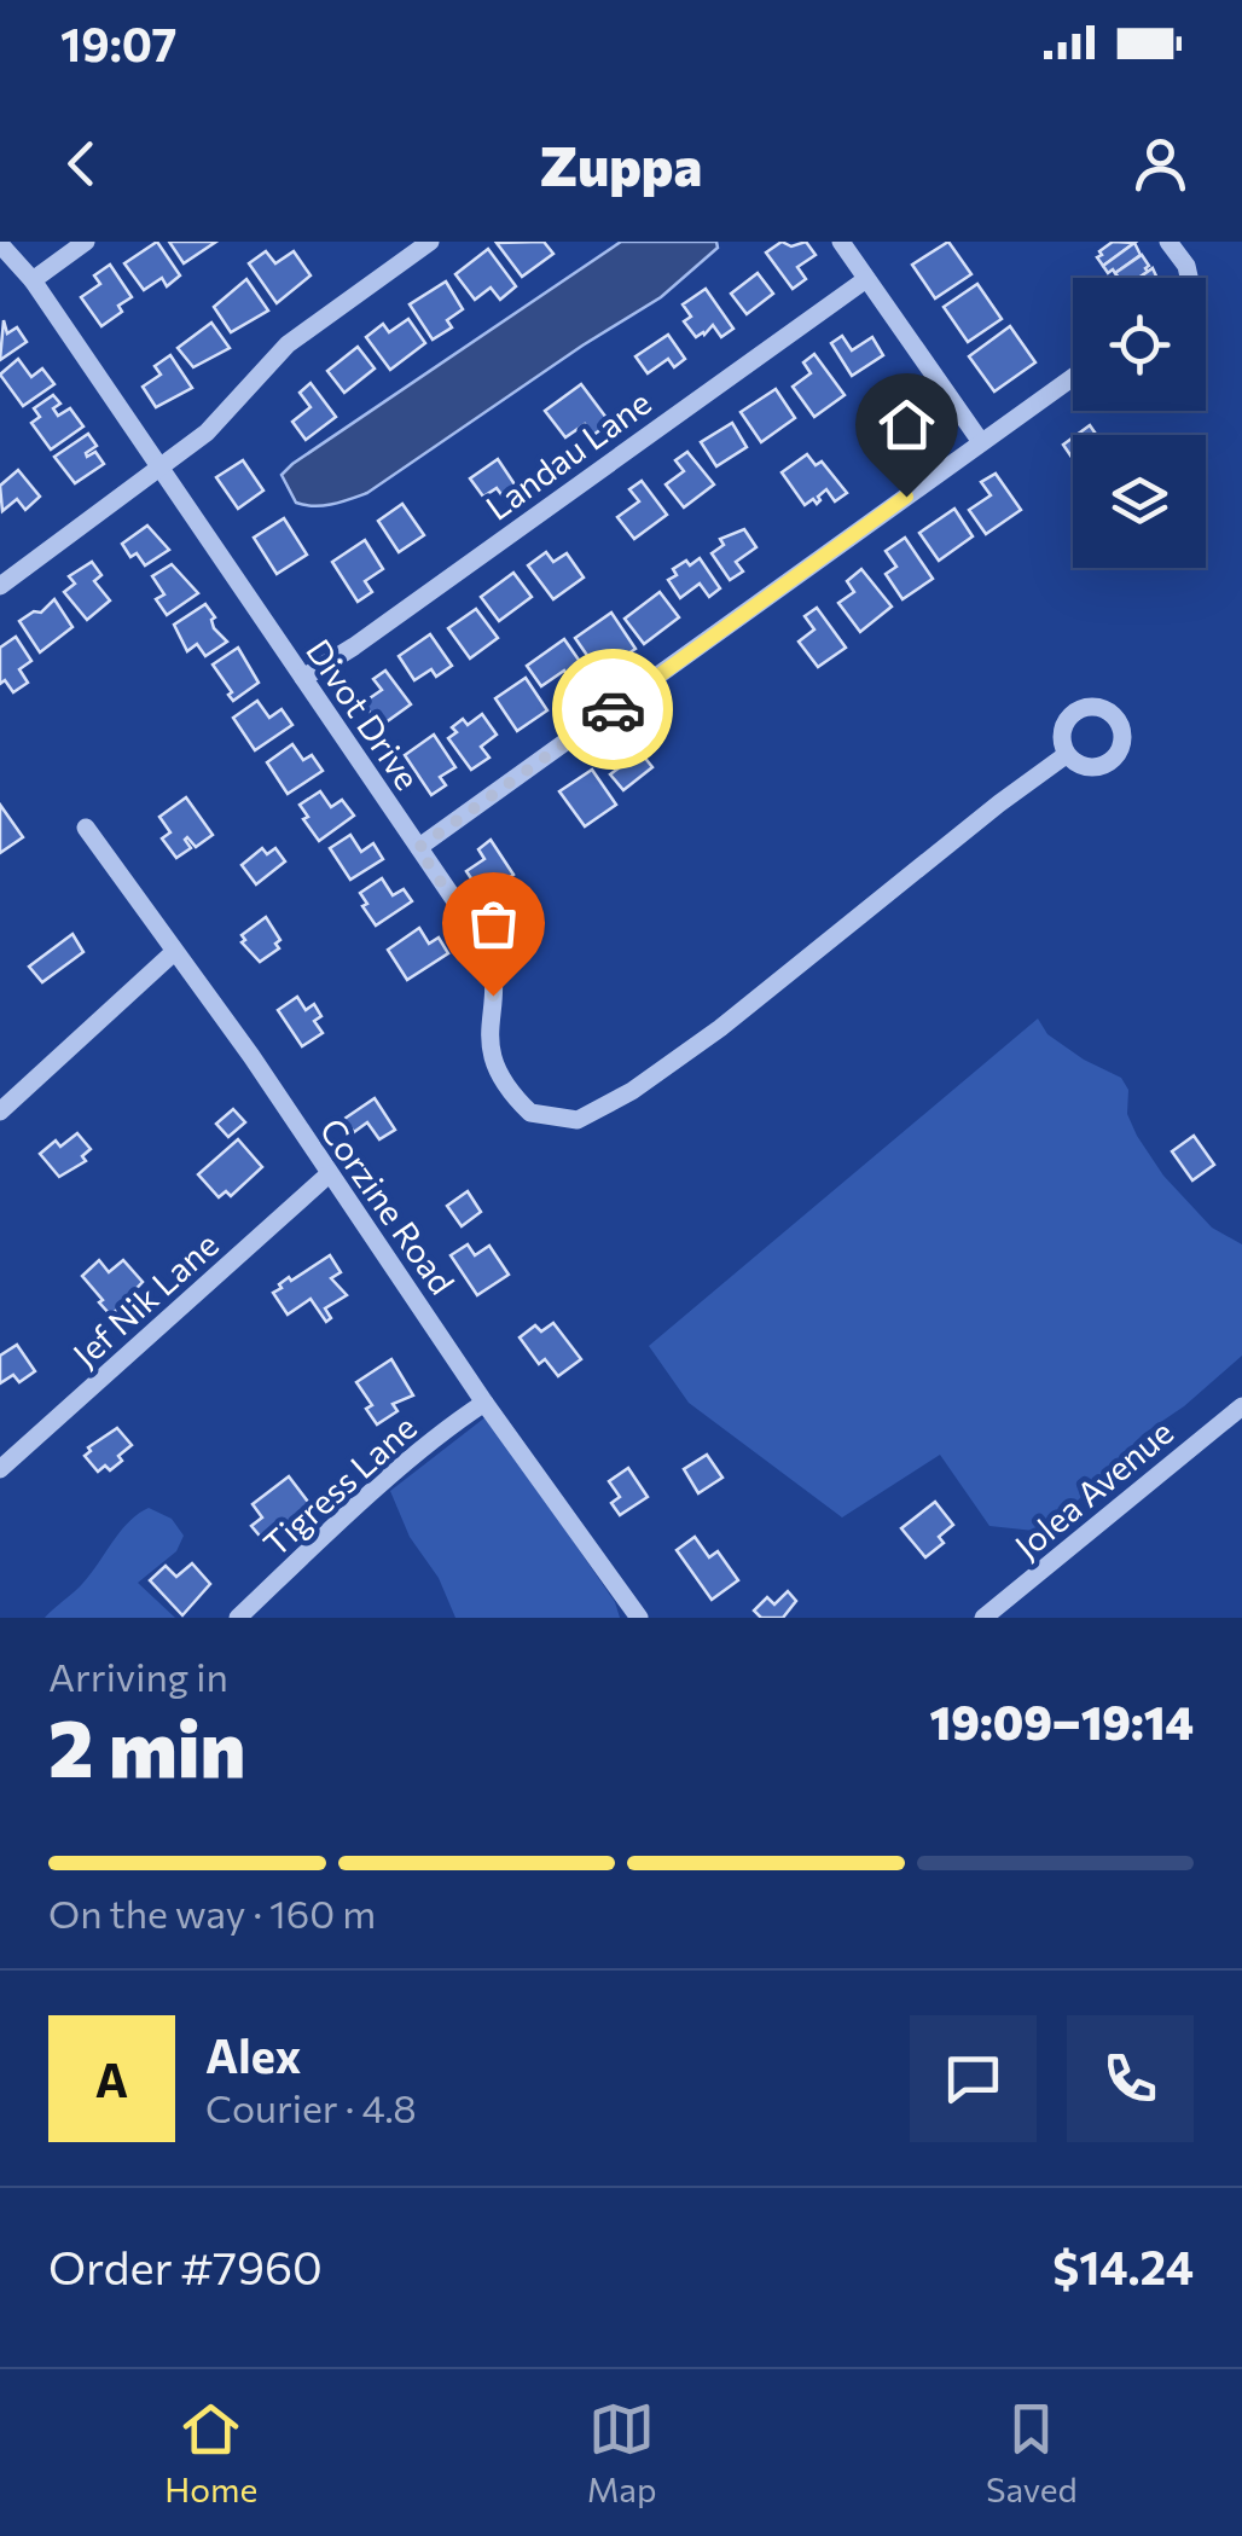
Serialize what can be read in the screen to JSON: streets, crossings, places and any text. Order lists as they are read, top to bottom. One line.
{"streets":{"street":["Landau Lane","Divot Drive","Corzine Road","Jef Nik Lane","Tigress Lane","Jolea Avenue"]},"crossings":[["Landau Lane","Divot Drive"],["Corzine Road","Jef Nik Lane"],["Corzine Road","Tigress Lane"]],"page":{"status":"19:07","header":"Zuppa","heading":["2 min","Arriving in","19:09–19:14"],"panel":["Alex","Courier · 4.8","Order #7960","$14.24"],"bar":"On the way · 160 m","round":"A","tabs":["Home","Map","Saved"]}}
